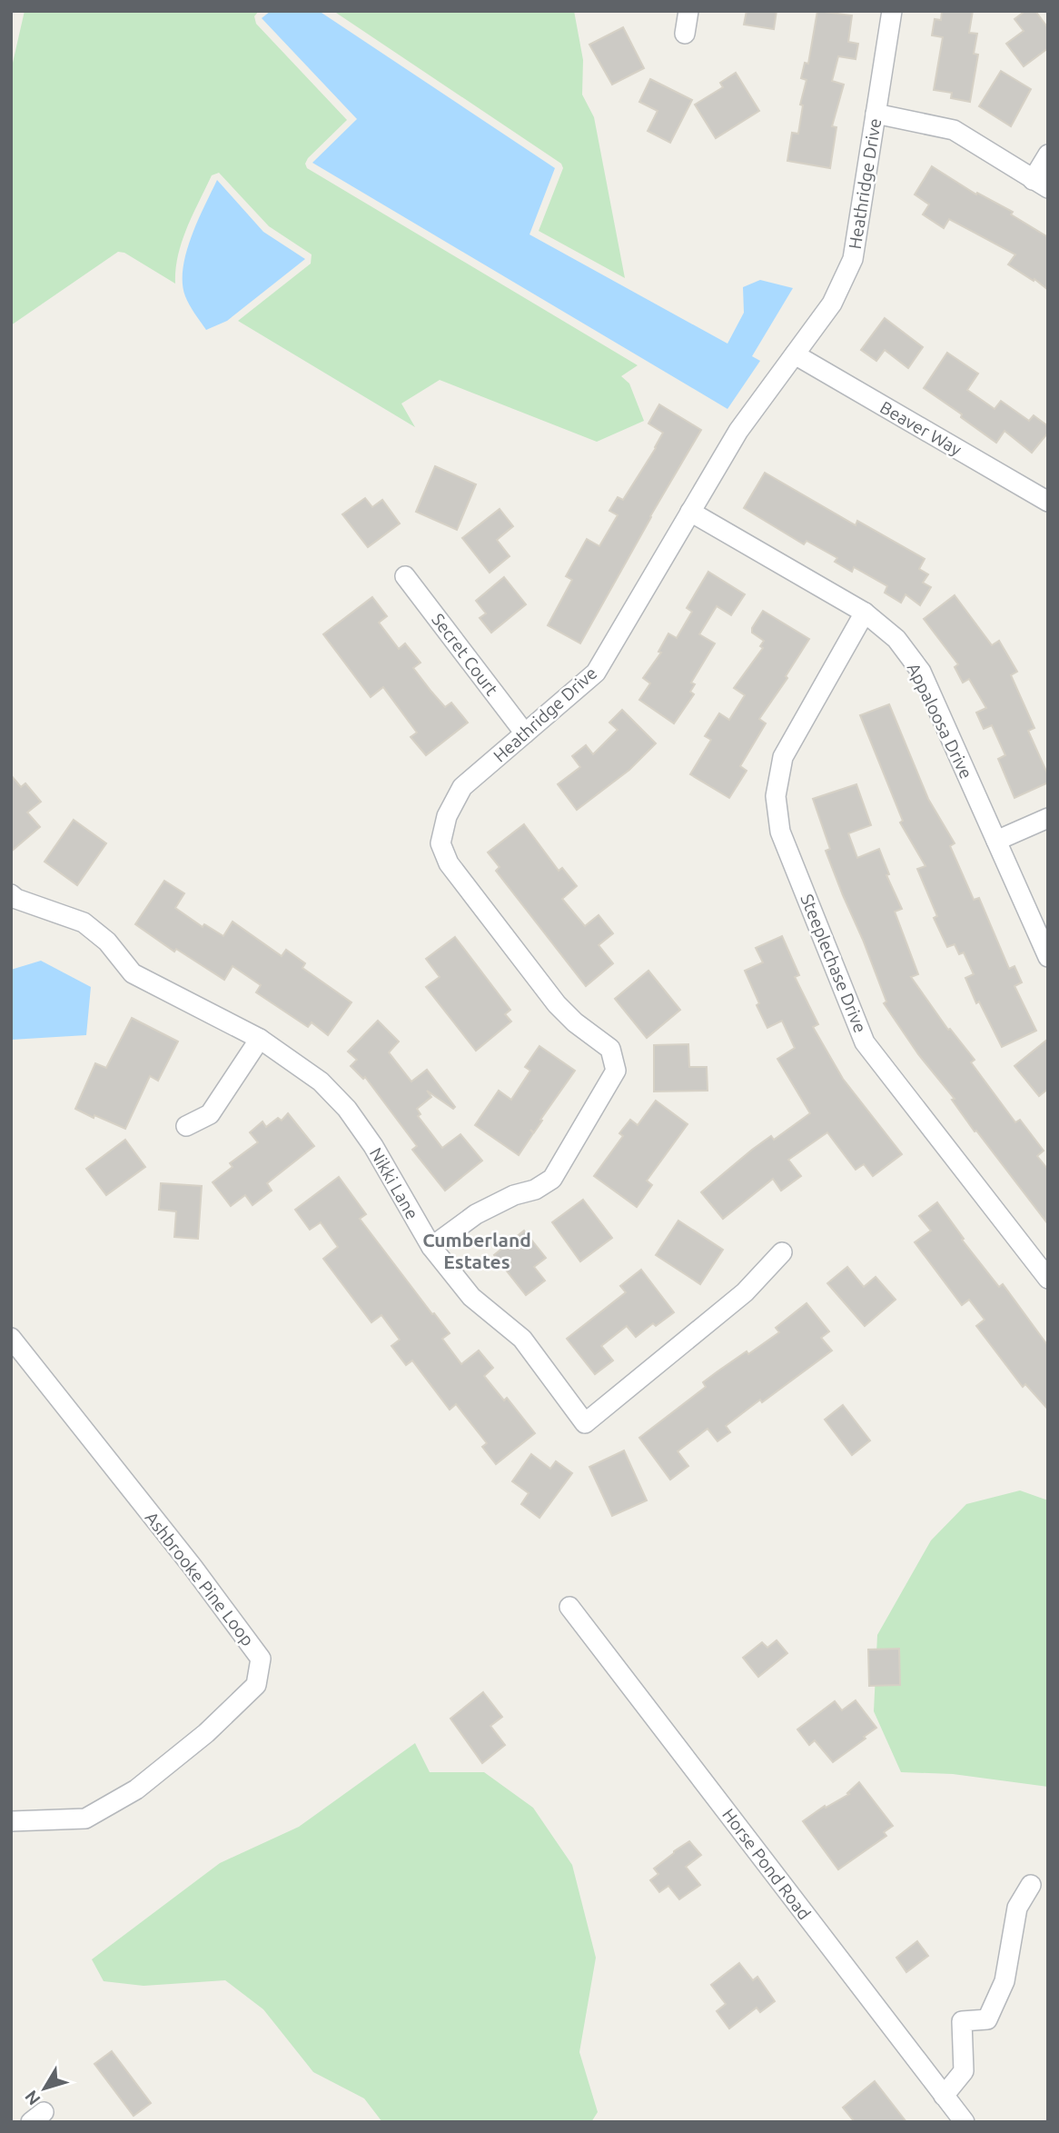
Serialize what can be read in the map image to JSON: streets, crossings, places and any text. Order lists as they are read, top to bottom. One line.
{"streets":{"street":["Heathridge Drive","Beaver Way","Secret Court","Appaloosa Drive","Steeplechase Drive","Nikki Lane","Ashbrooke Pine Loop","Horse Pond Road"]},"crossings":[["Heathridge Drive","Beaver Way"],["Heathridge Drive","Secret Court"],["Heathridge Drive","Appaloosa Drive"],["Heathridge Drive","Nikki Lane"],["Appaloosa Drive","Steeplechase Drive"]],"districts":["Cumberland Estates"],"north":"bottom left"}
